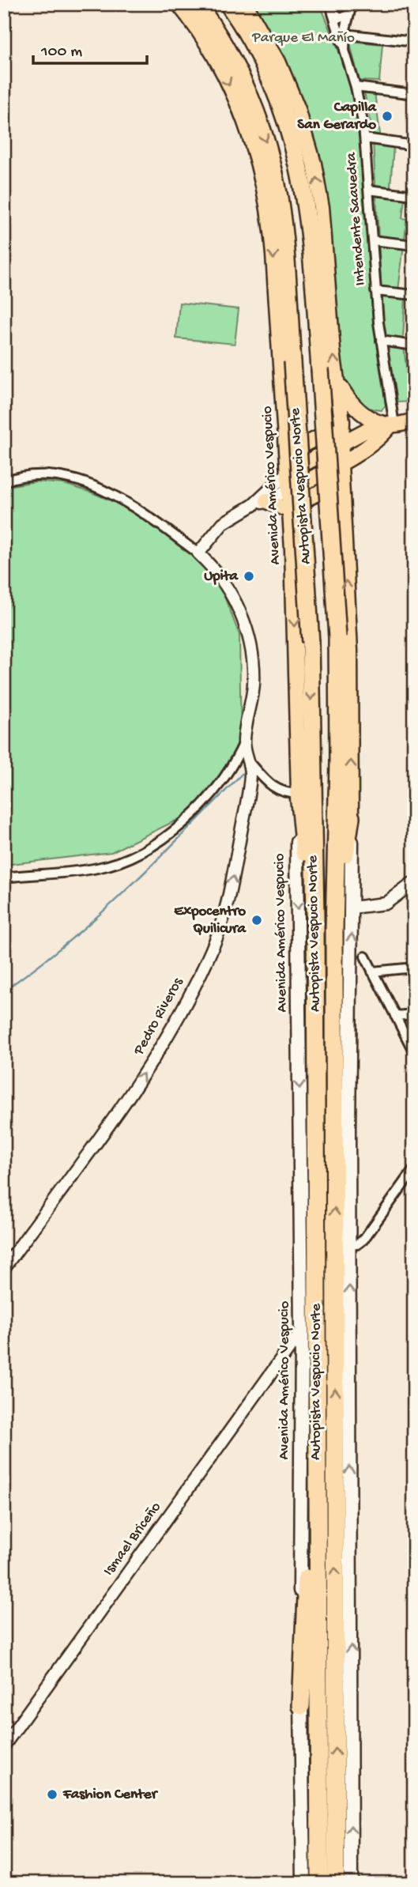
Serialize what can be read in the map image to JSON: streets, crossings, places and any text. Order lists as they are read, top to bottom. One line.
{"streets":{"highway":["Autopista Vespucio Norte"],"main road":["Avenida Américo Vespucio"],"street":["Intendente Saavedra","Pedro Riveros","Ismael Briceño"]},"crossings":[["Avenida Américo Vespucio","Ismael Briceño"]],"one_way":["Pedro Riveros"],"parks":["Parque El Mañío"],"places":["Capilla San Gerardo","Upita","Expocentro Quilicura","Fashion Center"],"scale_bar":"100 m"}
